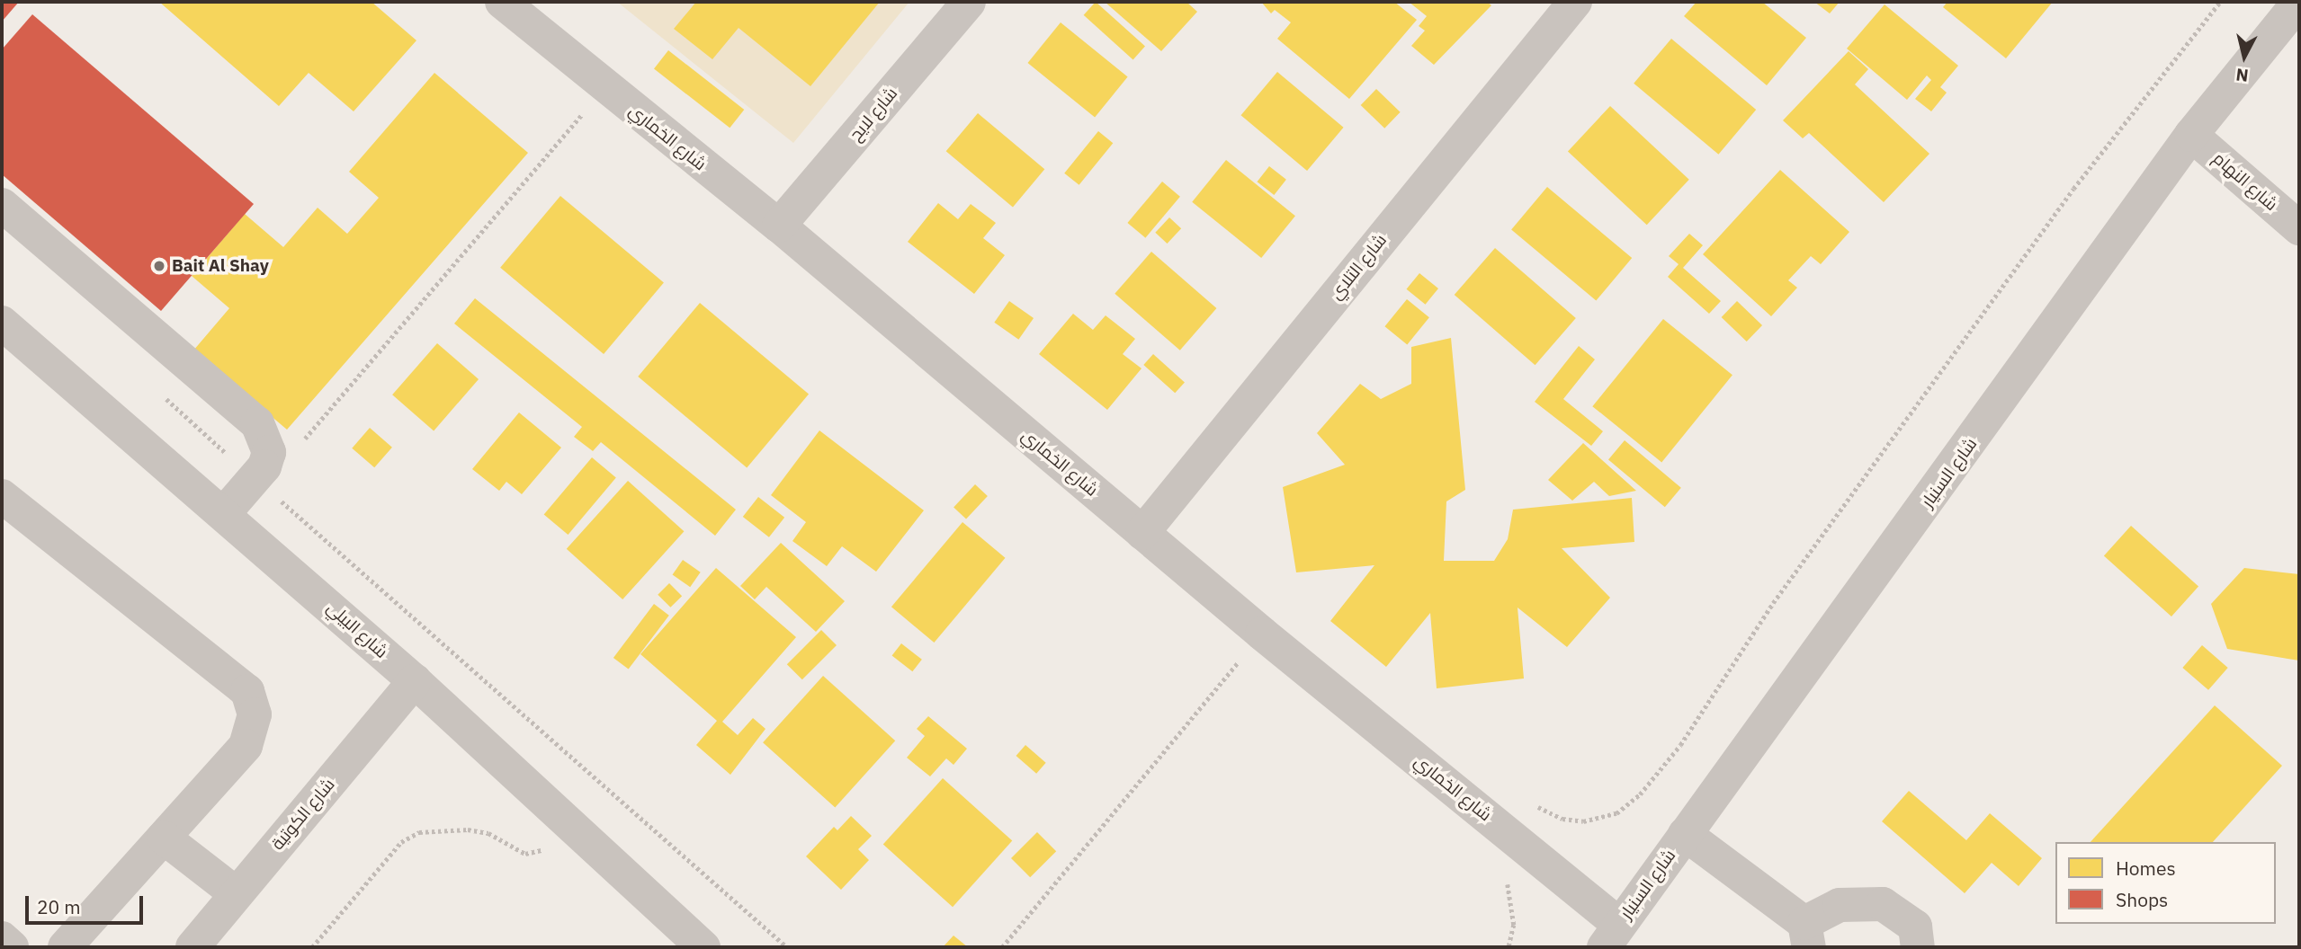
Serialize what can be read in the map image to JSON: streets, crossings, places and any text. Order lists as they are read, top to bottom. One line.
{"streets":{"street":["شارع لايح","شارع الخماري","شارع النهام","شارع التلاي","شارع السنيار","شارع البيلي","شارع الكوتية"]},"crossings":[["شارع لايح","شارع الخماري"],["شارع الخماري","شارع التلاي"],["شارع الخماري","شارع السنيار"],["شارع النهام","شارع السنيار"],["شارع البيلي","شارع الكوتية"]],"places":["Bait Al Shay"],"legend":["Homes","Shops"],"scale_bar":"20 m","north":"bottom"}
